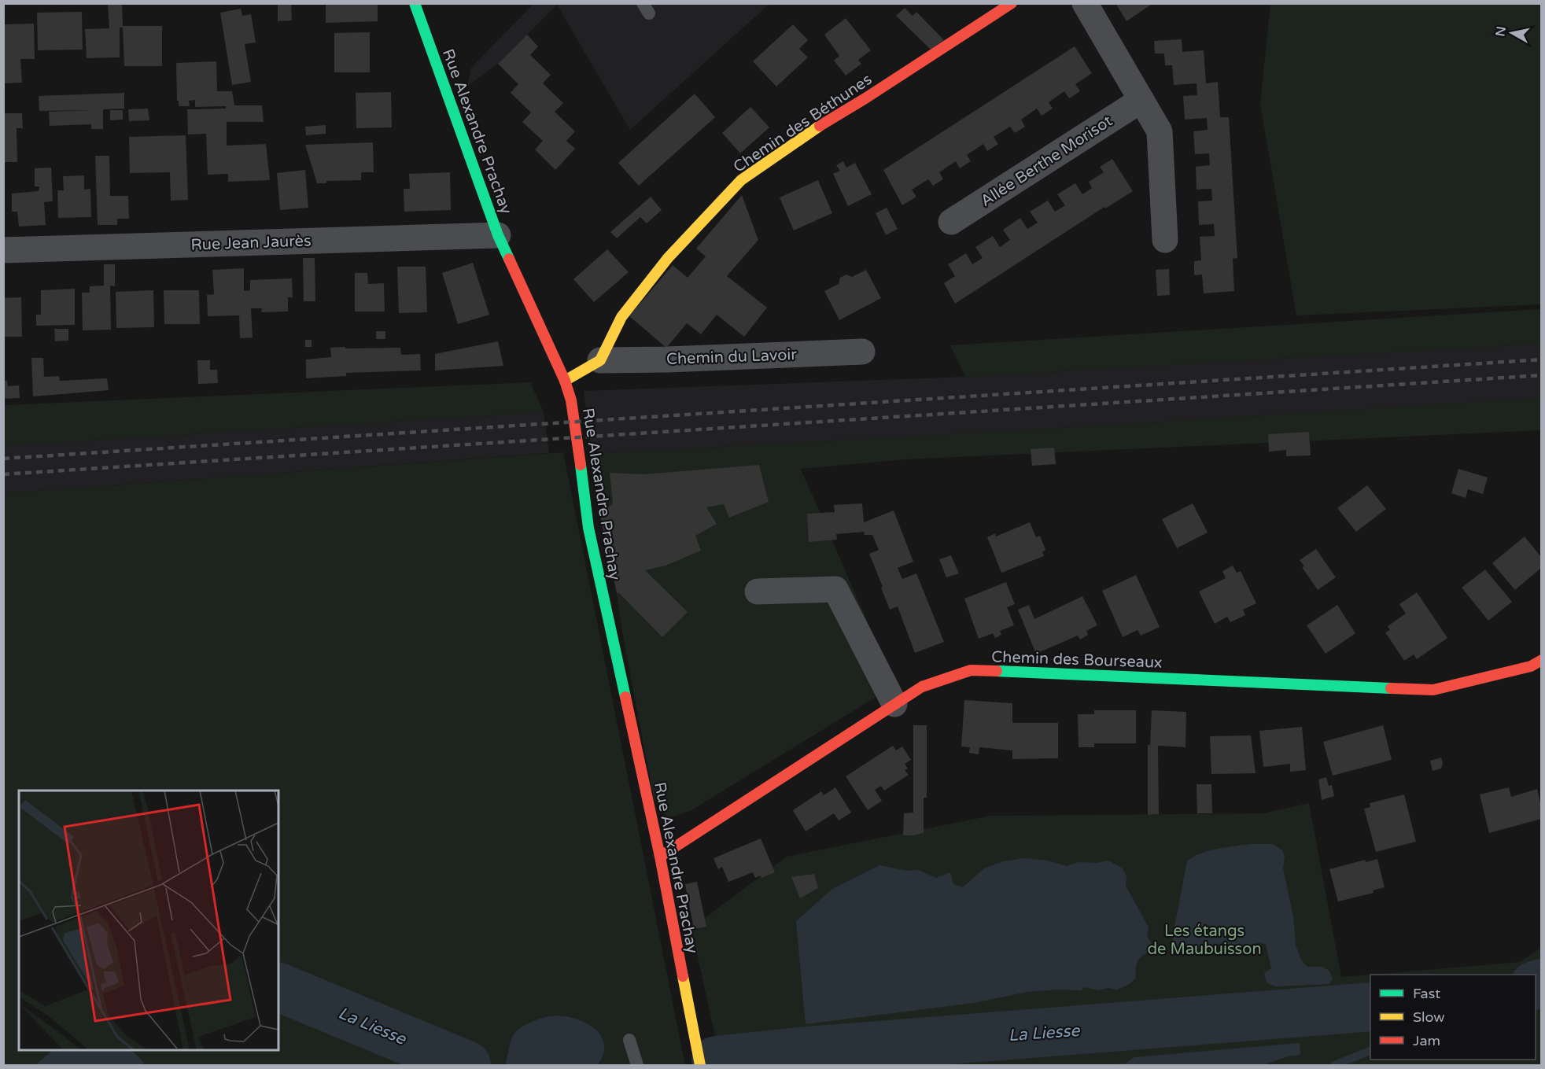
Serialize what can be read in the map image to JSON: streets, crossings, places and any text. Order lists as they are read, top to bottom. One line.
{"streets":{"street":["Chemin des Béthunes","Rue Alexandre Prachay","Allée Berthe Morisot","Rue Jean Jaurès","Chemin du Lavoir","Chemin des Bourseaux"]},"crossings":[["Chemin des Béthunes","Chemin du Lavoir"],["Rue Alexandre Prachay","Rue Jean Jaurès"],["Rue Alexandre Prachay","Chemin des Bourseaux"]],"water":["La Liesse"],"parks":["Les étangs de Maubuisson"],"legend":["Fast","Slow","Jam"],"north":"left"}
